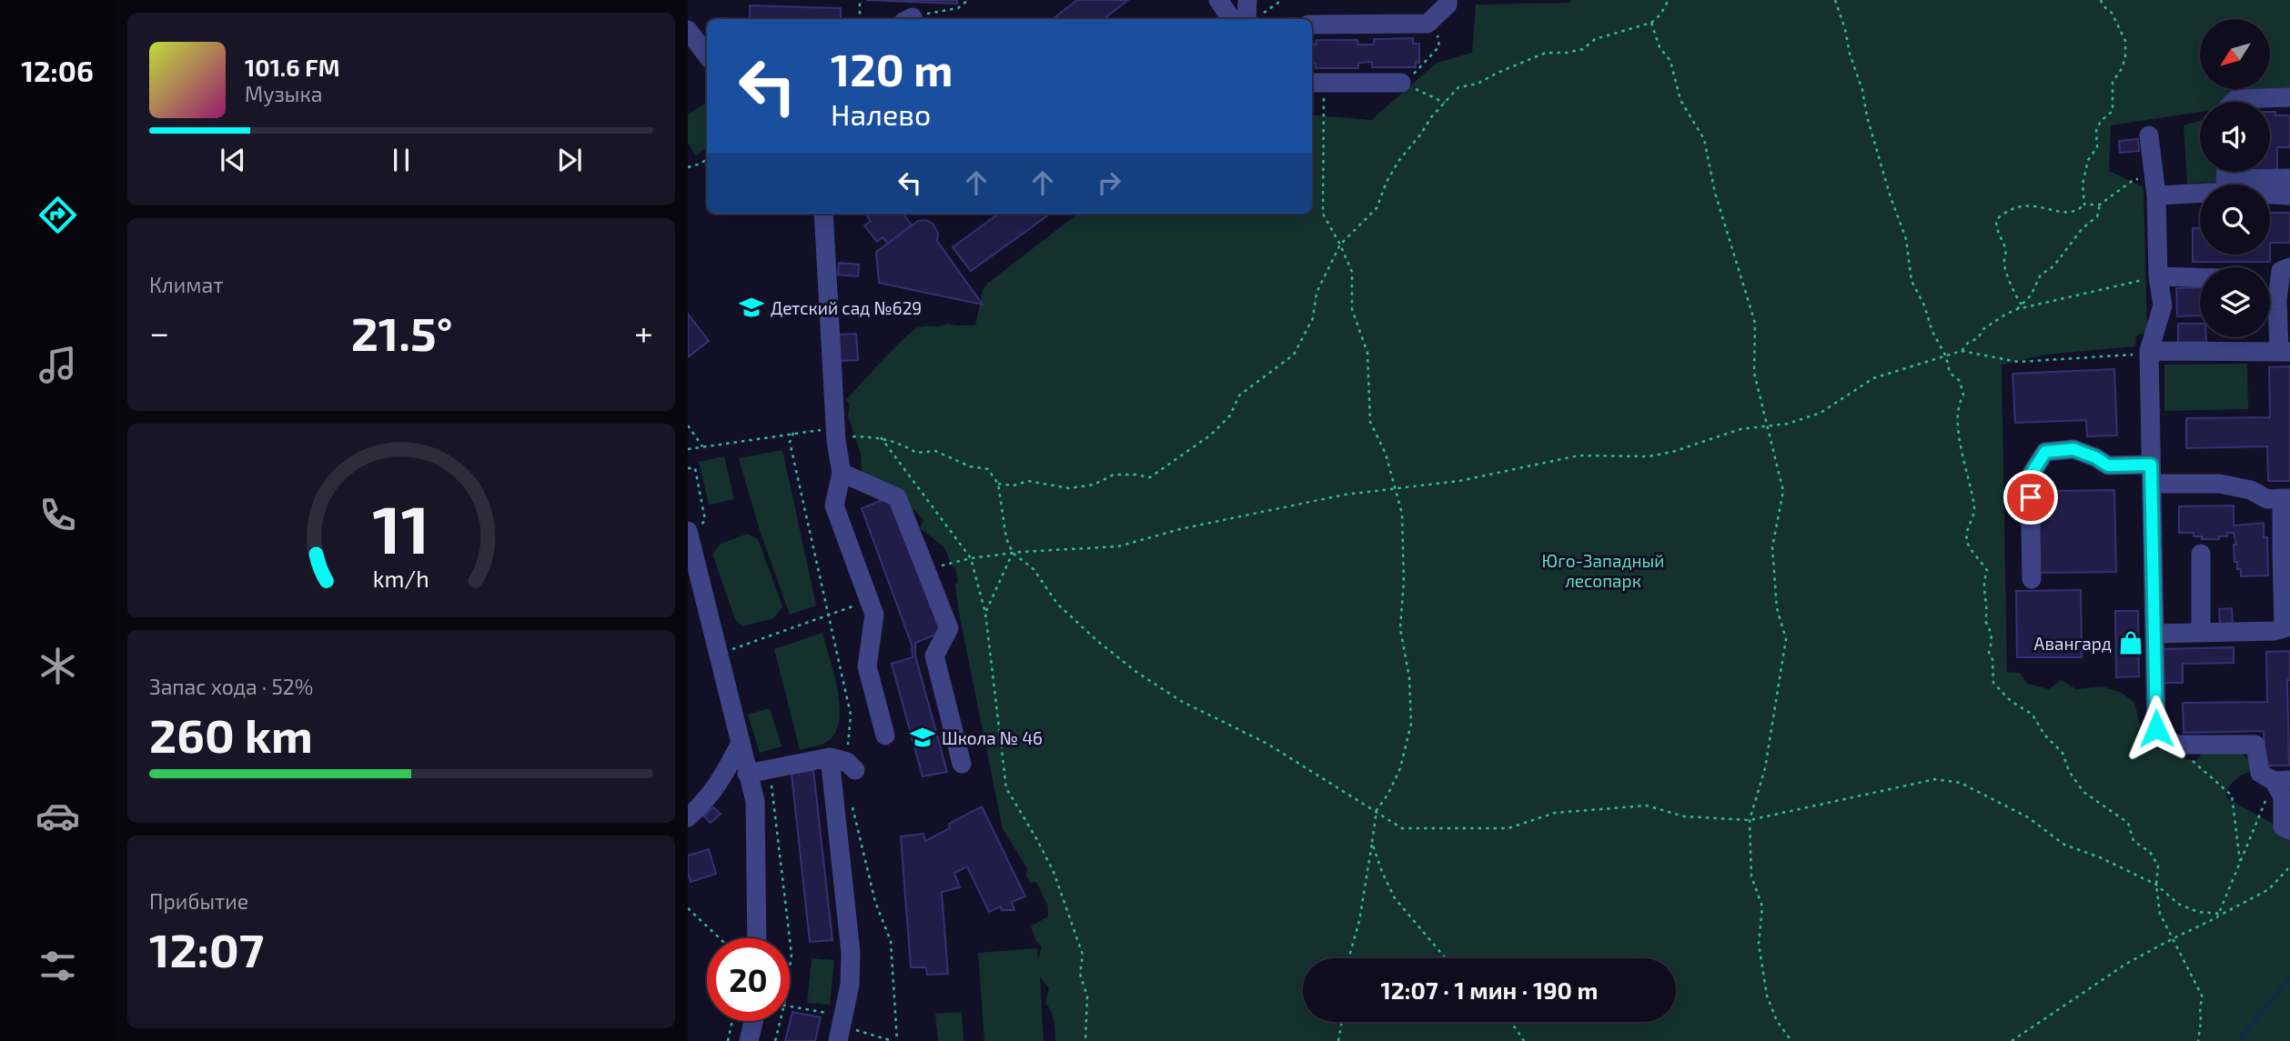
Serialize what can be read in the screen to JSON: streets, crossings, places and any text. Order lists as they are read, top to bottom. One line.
{"parks":["Юго-Западный лесопарк"],"places":{"school or university":["Детский сад №629","Школа № 46"],"shop":["Авангард"]},"north":"bottom left","page":{"tabs":"12:06","turn":["120 m","Налево"],"song":["101.6 FM","Музыка"],"tile":["Климат",["Запас хода · 52%","260 km"],["Прибытие","12:07"]],"heat":["−","21.5°","+"],"limit":"20","trip":"12:07 · 1 мин · 190 m","gauge":["11","km/h"]}}
